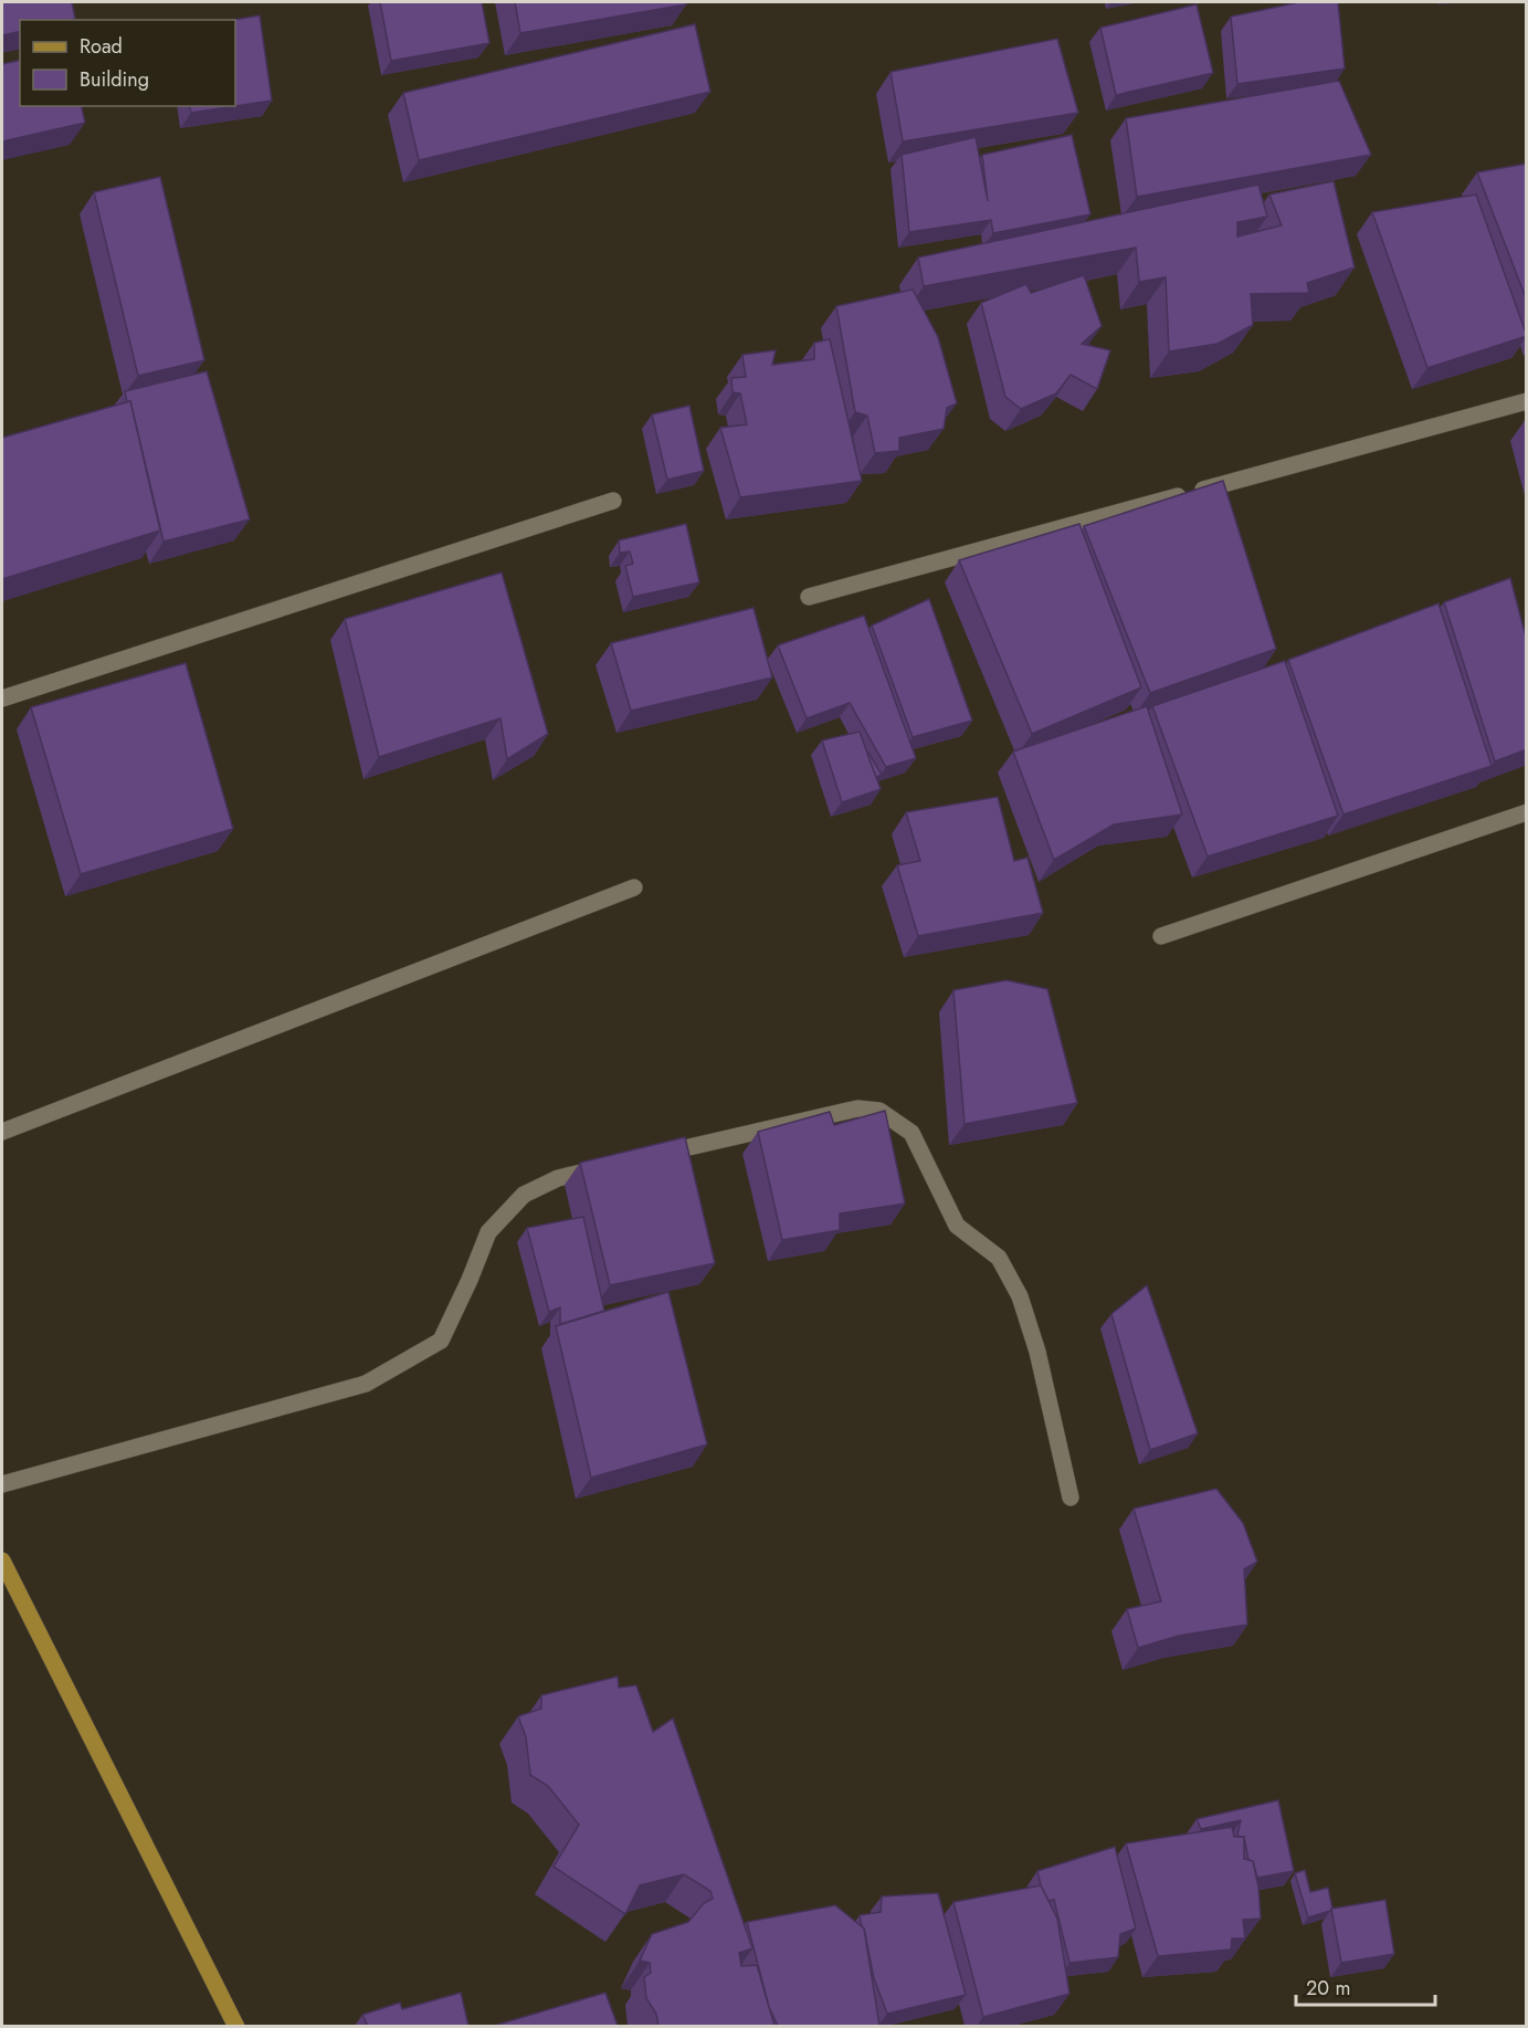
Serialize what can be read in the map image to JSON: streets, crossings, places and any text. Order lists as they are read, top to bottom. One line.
{"legend":["Road","Building"],"scale_bar":"20 m"}
